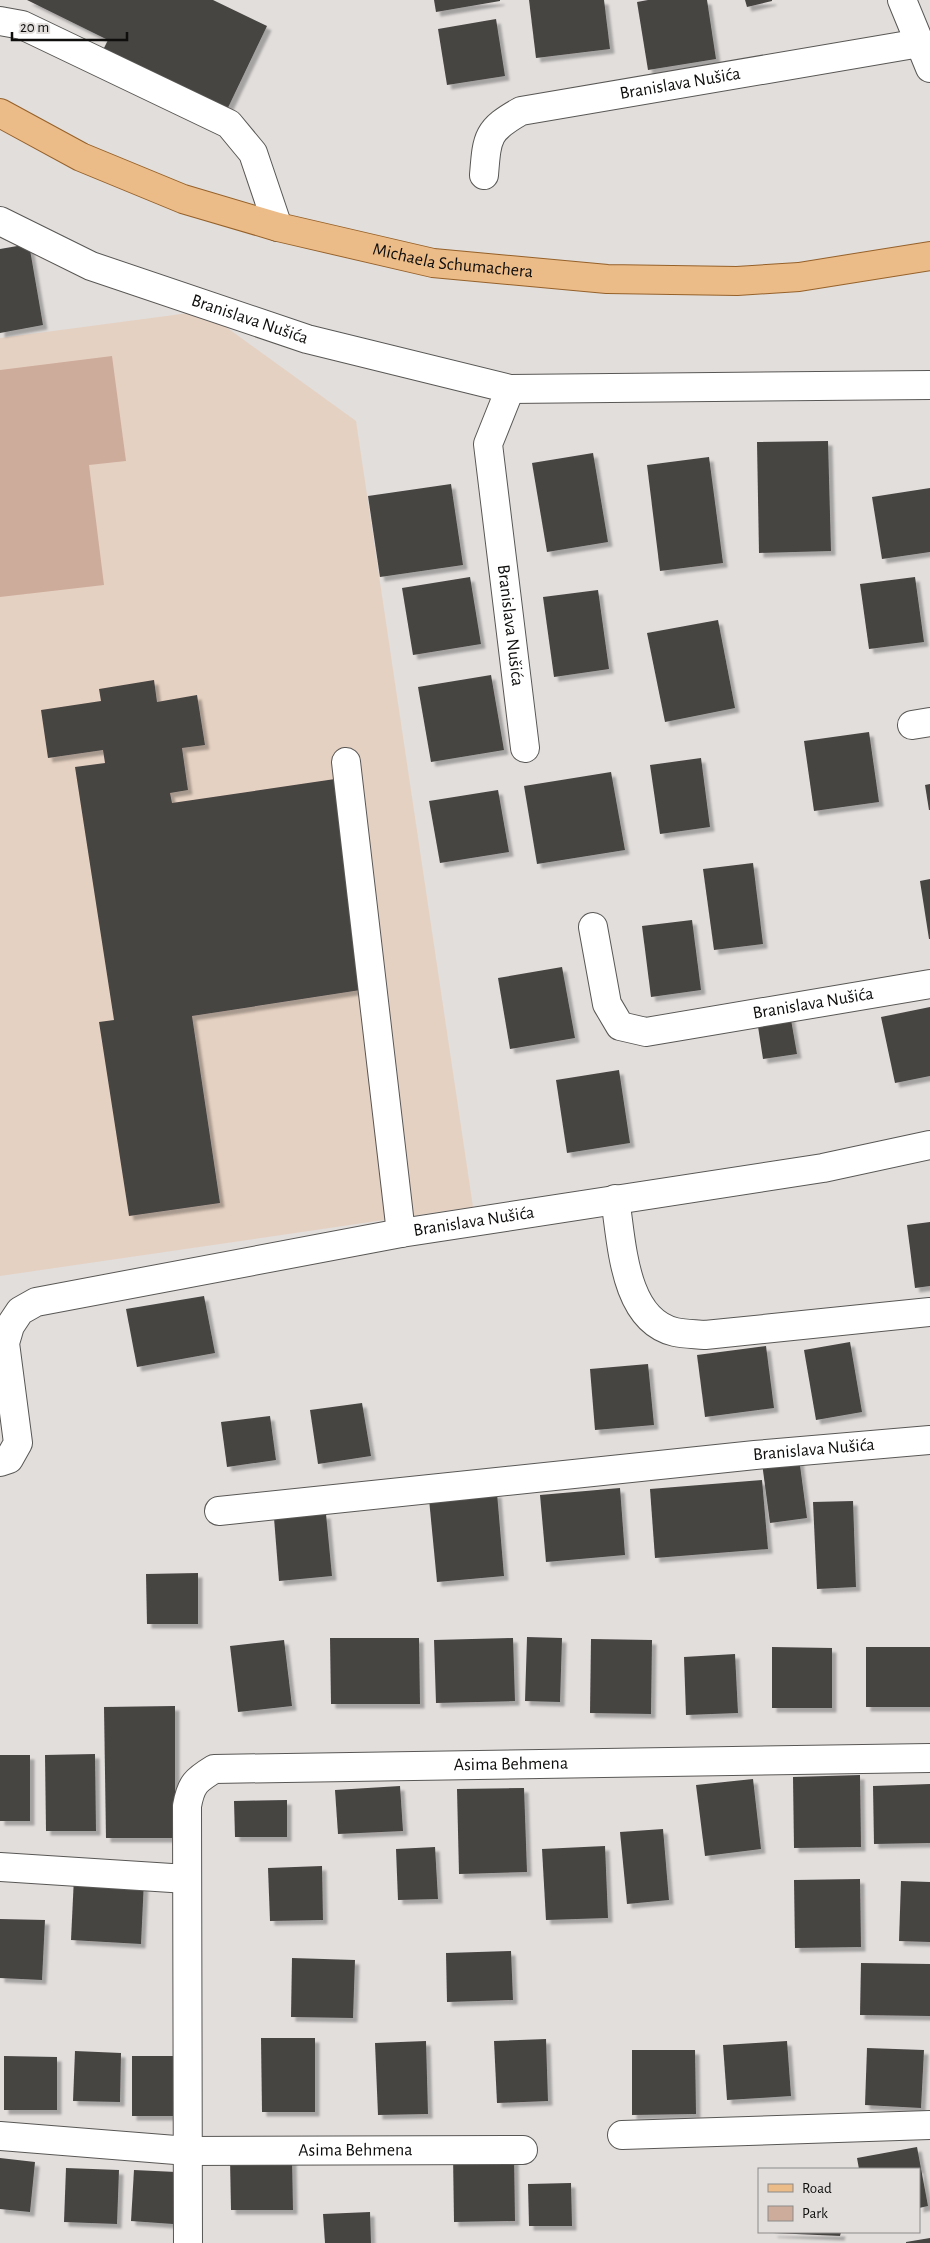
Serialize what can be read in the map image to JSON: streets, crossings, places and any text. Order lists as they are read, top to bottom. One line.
{"streets":{"main road":["Michaela Schumachera"],"street":["Branislava Nušića","Asima Behmena"]},"legend":["Road","Park"],"scale_bar":"20 m"}
